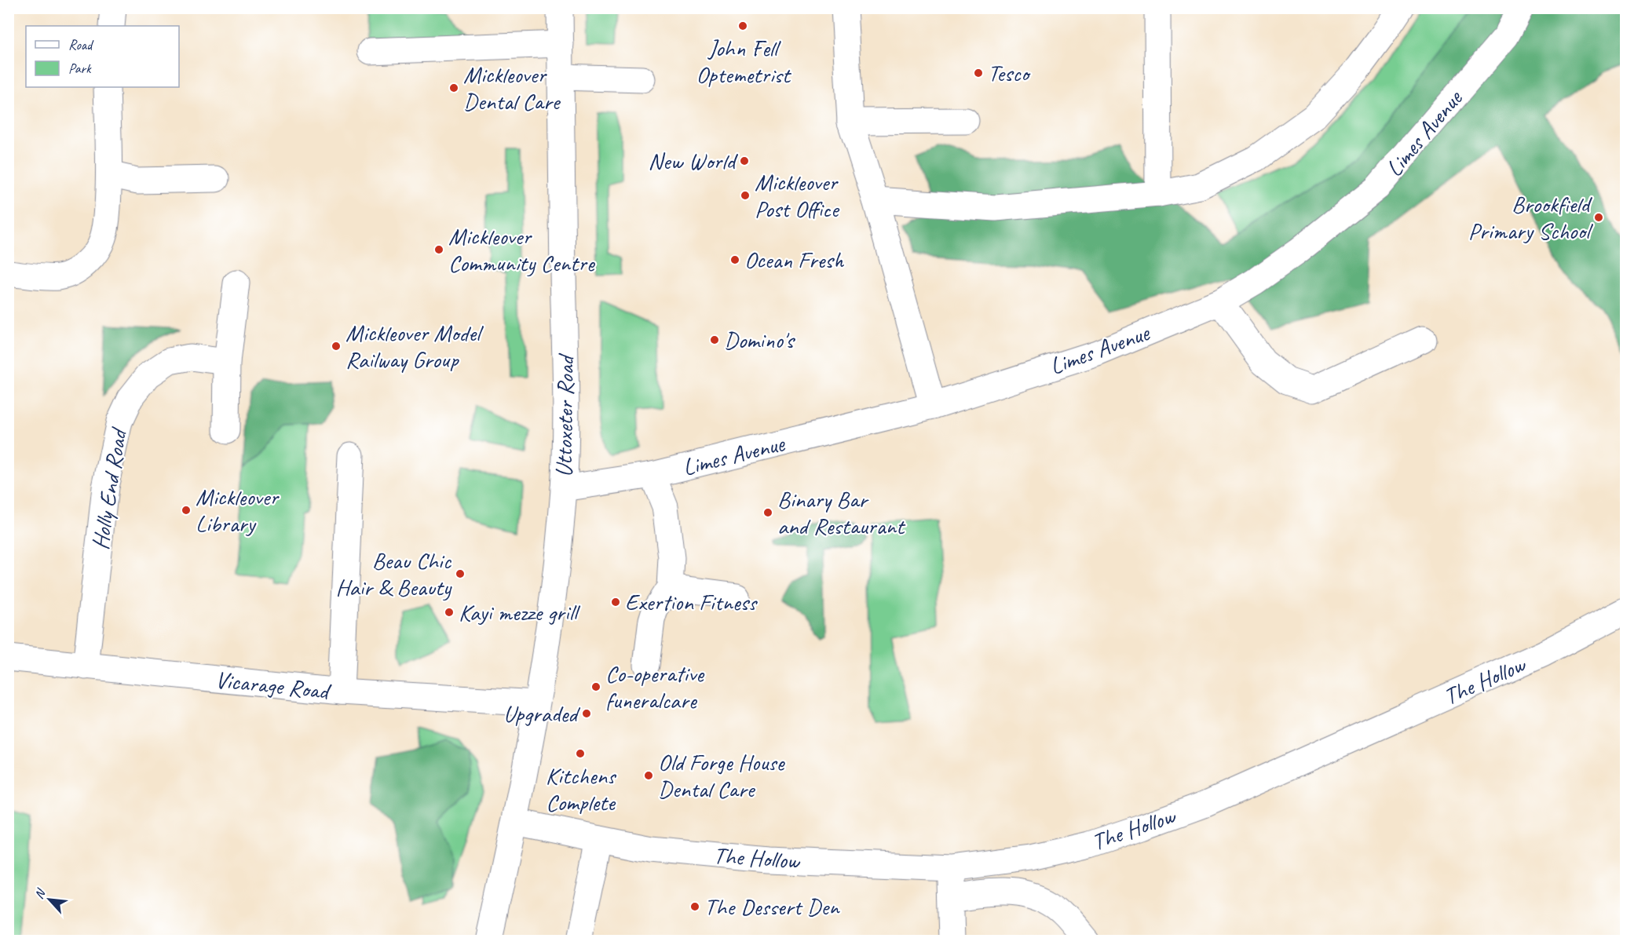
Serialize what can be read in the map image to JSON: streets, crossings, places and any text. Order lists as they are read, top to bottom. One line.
{"streets":{"street":["Limes Avenue","Uttoxeter Road","Holly End Road","The Hollow","Vicarage Road"]},"crossings":[["Limes Avenue","Uttoxeter Road"],["Uttoxeter Road","The Hollow"],["Uttoxeter Road","Vicarage Road"],["Holly End Road","Vicarage Road"]],"places":["John Fell Optemetrist","Tesco","Mickleover Dental Care","New World","Mickleover Post Office","Brookfield Primary School","Mickleover Community Centre","Ocean Fresh","Domino's","Mickleover Model Railway Group","Mickleover Library","Binary Bar and Restaurant","Beau Chic Hair & Beauty","Exertion Fitness","Kayi mezze grill","Co-operative funeralcare","Upgraded","Kitchens Complete","Old Forge House Dental Care","The Dessert Den"],"legend":["Road","Park"],"north":"top left"}
